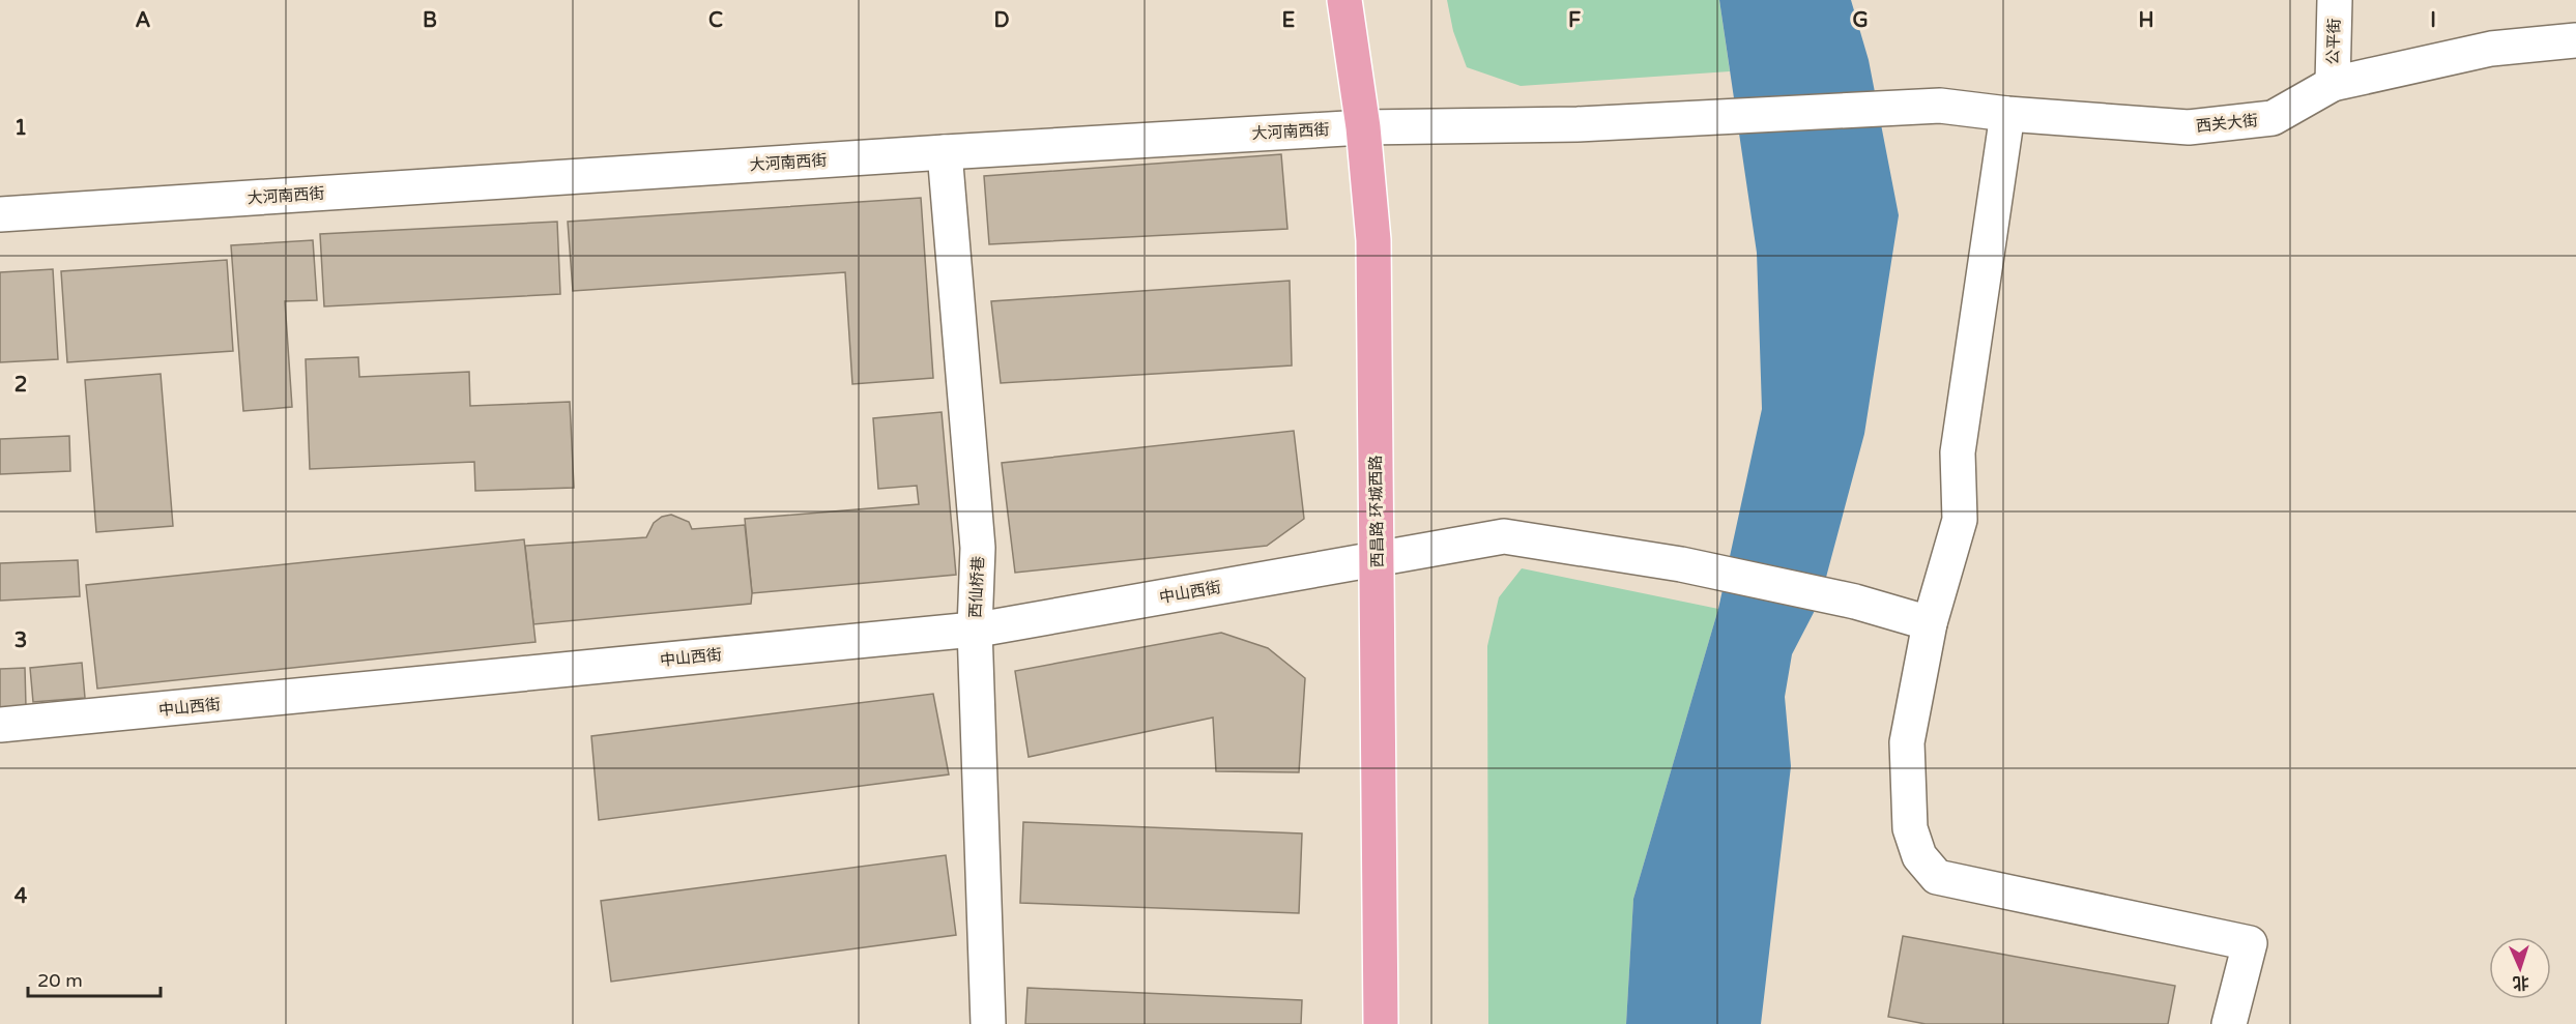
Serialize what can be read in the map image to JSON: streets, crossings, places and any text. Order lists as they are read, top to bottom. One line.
{"streets":{"main road":["西昌路 环城西路"],"street":["公平街","西关大街","大河南西街","西仙桥巷","中山西街"]},"crossings":[["公平街","西关大街"],["西关大街","大河南西街"],["大河南西街","西昌路 环城西路"],["大河南西街","西仙桥巷"],["西昌路 环城西路","中山西街"],["西仙桥巷","中山西街"]],"scale_bar":"20 m","north":"bottom","grid":{"columns":["A","B","C","D","E","F","G","H","I"],"rows":["1","2","3","4"]}}
